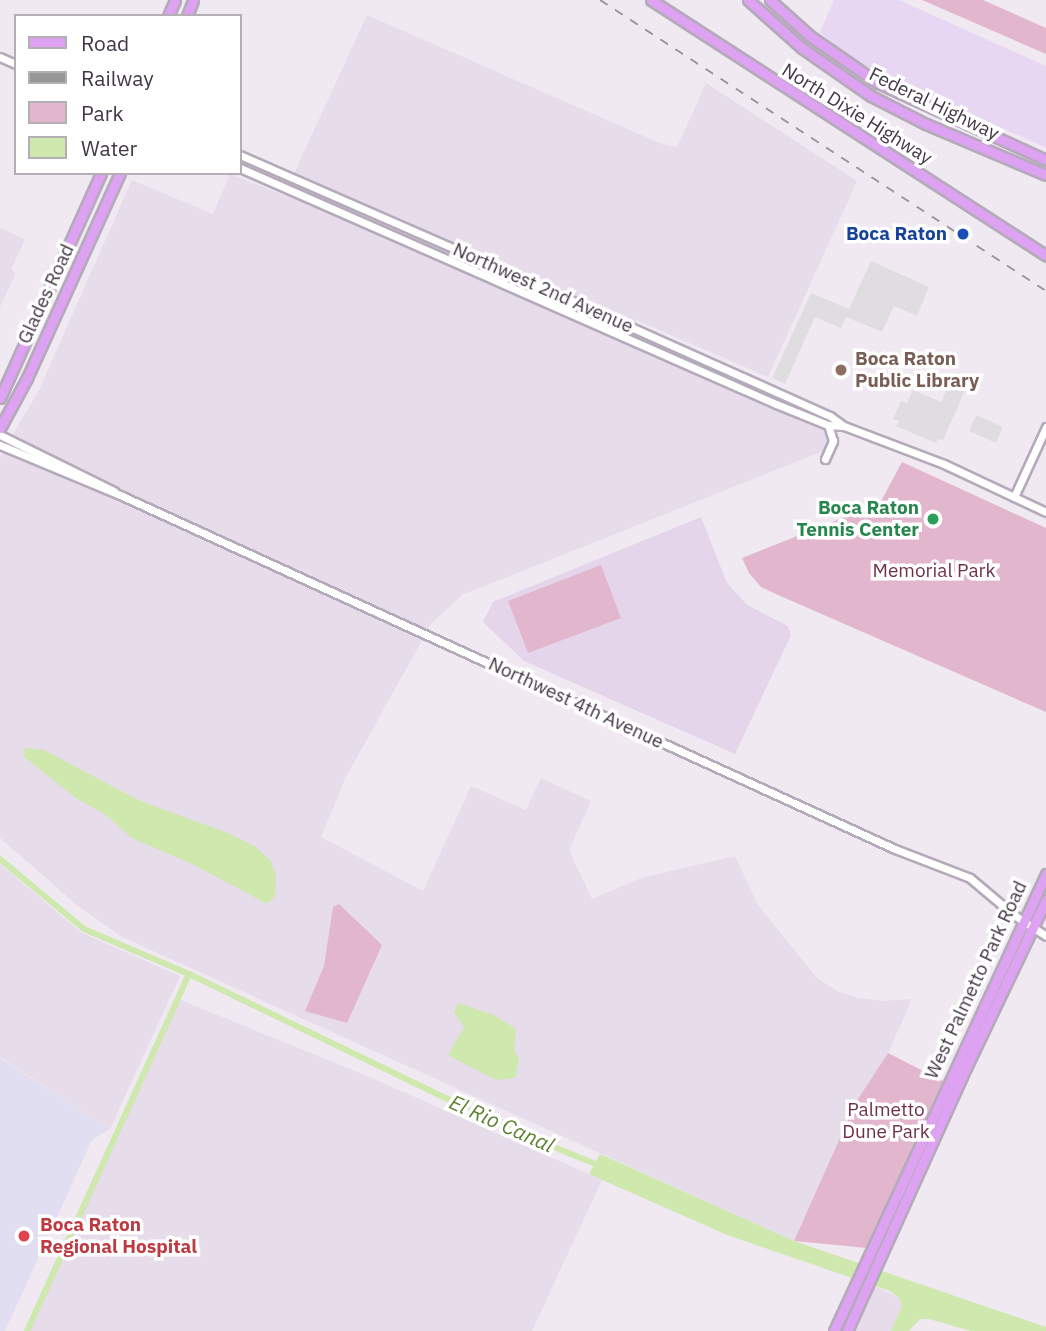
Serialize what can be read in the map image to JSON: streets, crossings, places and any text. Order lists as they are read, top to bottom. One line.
{"streets":{"main road":["Federal Highway","North Dixie Highway","Glades Road","West Palmetto Park Road"],"street":["Northwest 2nd Avenue","Northwest 4th Avenue"]},"crossings":[["Northwest 4th Avenue","West Palmetto Park Road"]],"water":["El Rio Canal"],"parks":["Memorial Park","Palmetto Dune Park"],"places":["Boca Raton","Boca Raton Public Library","Boca Raton Tennis Center","Boca Raton Regional Hospital"],"legend":["Road","Railway","Park","Water"]}
